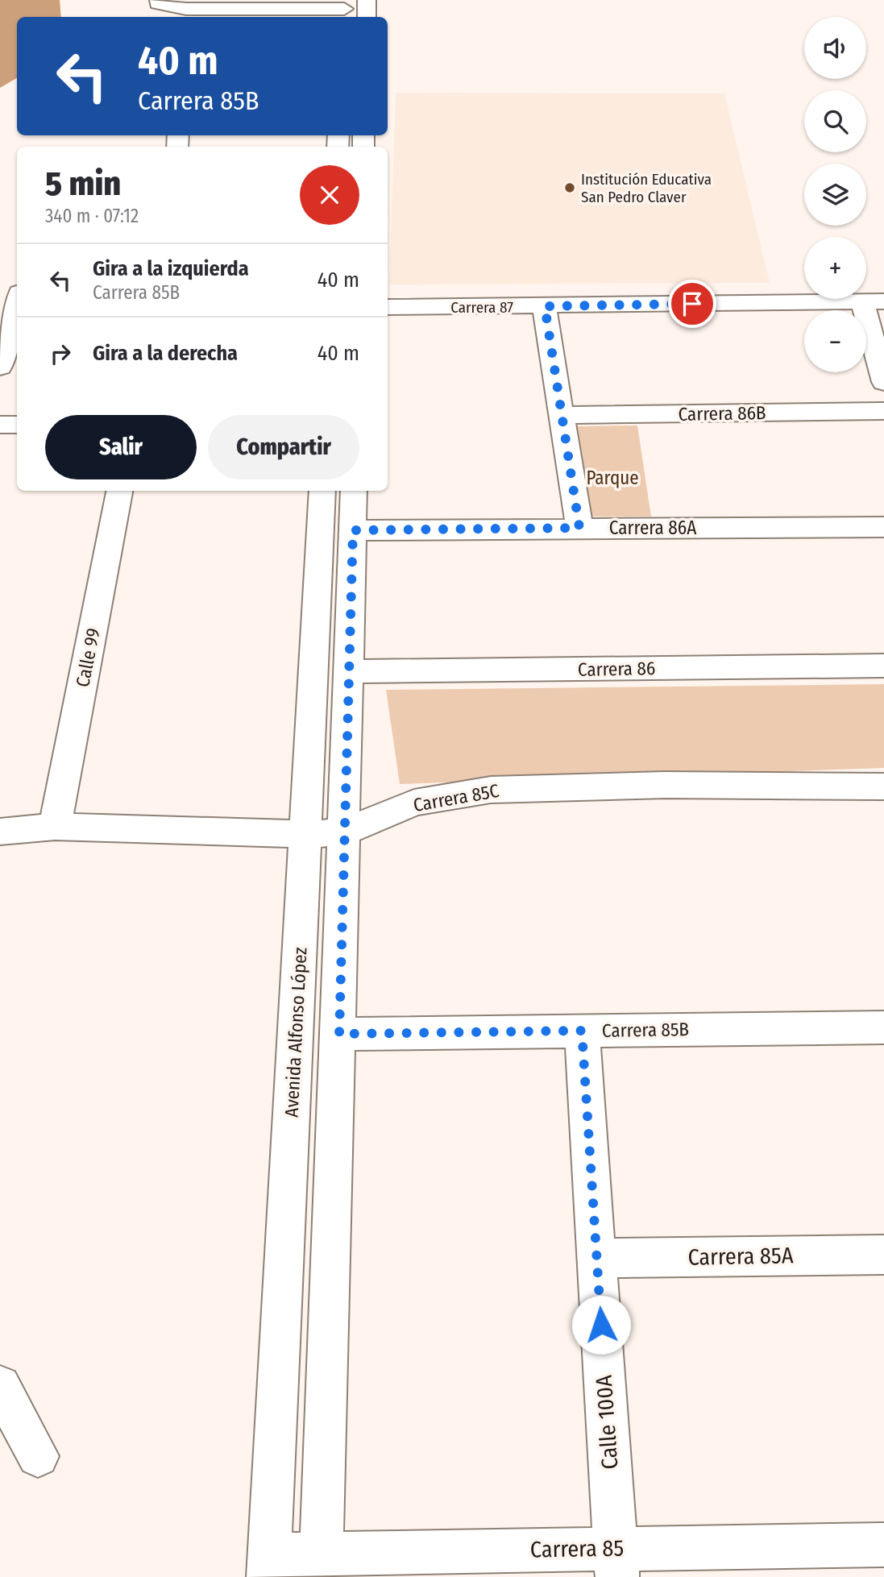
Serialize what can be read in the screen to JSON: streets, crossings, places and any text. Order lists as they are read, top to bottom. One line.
{"streets":{"street":["Carrera 87","Carrera 86B","Carrera 86A","Calle 99","Carrera 86","Carrera 85C","Carrera 85B","Avenida Alfonso López","Carrera 85A","Calle 100A","Carrera 85"]},"crossings":[["Calle 99","Carrera 85C"],["Carrera 85C","Avenida Alfonso López"],["Carrera 85B","Calle 100A"],["Avenida Alfonso López","Carrera 85"],["Carrera 85A","Calle 100A"],["Calle 100A","Carrera 85"]],"parks":["Parque"],"places":["Institución Educativa San Pedro Claver"],"page":{"map_buttons":["+","−"],"turn":["40 m","Carrera 85B"],"heading":["5 min","340 m · 07:12"],"list":[{"name":"Gira a la izquierda","note":"Carrera 85B","value":"40 m"},{"name":"Gira a la derecha","value":"40 m"}],"buttons":["Salir","Compartir"]}}
